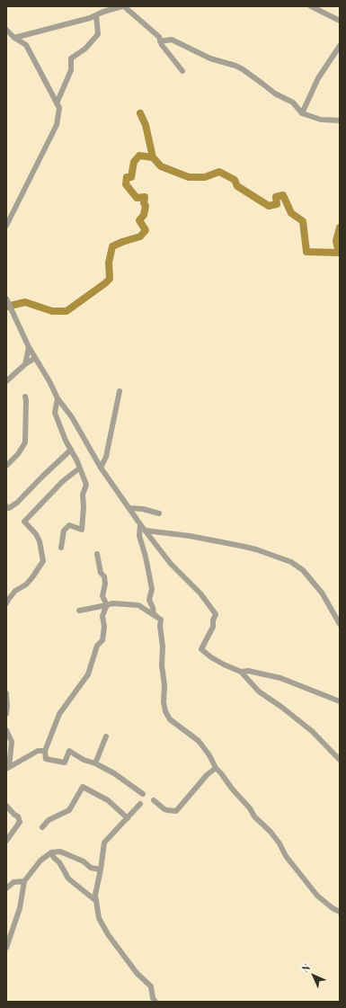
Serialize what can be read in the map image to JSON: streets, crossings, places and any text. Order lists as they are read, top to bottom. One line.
{"north":"top left"}
